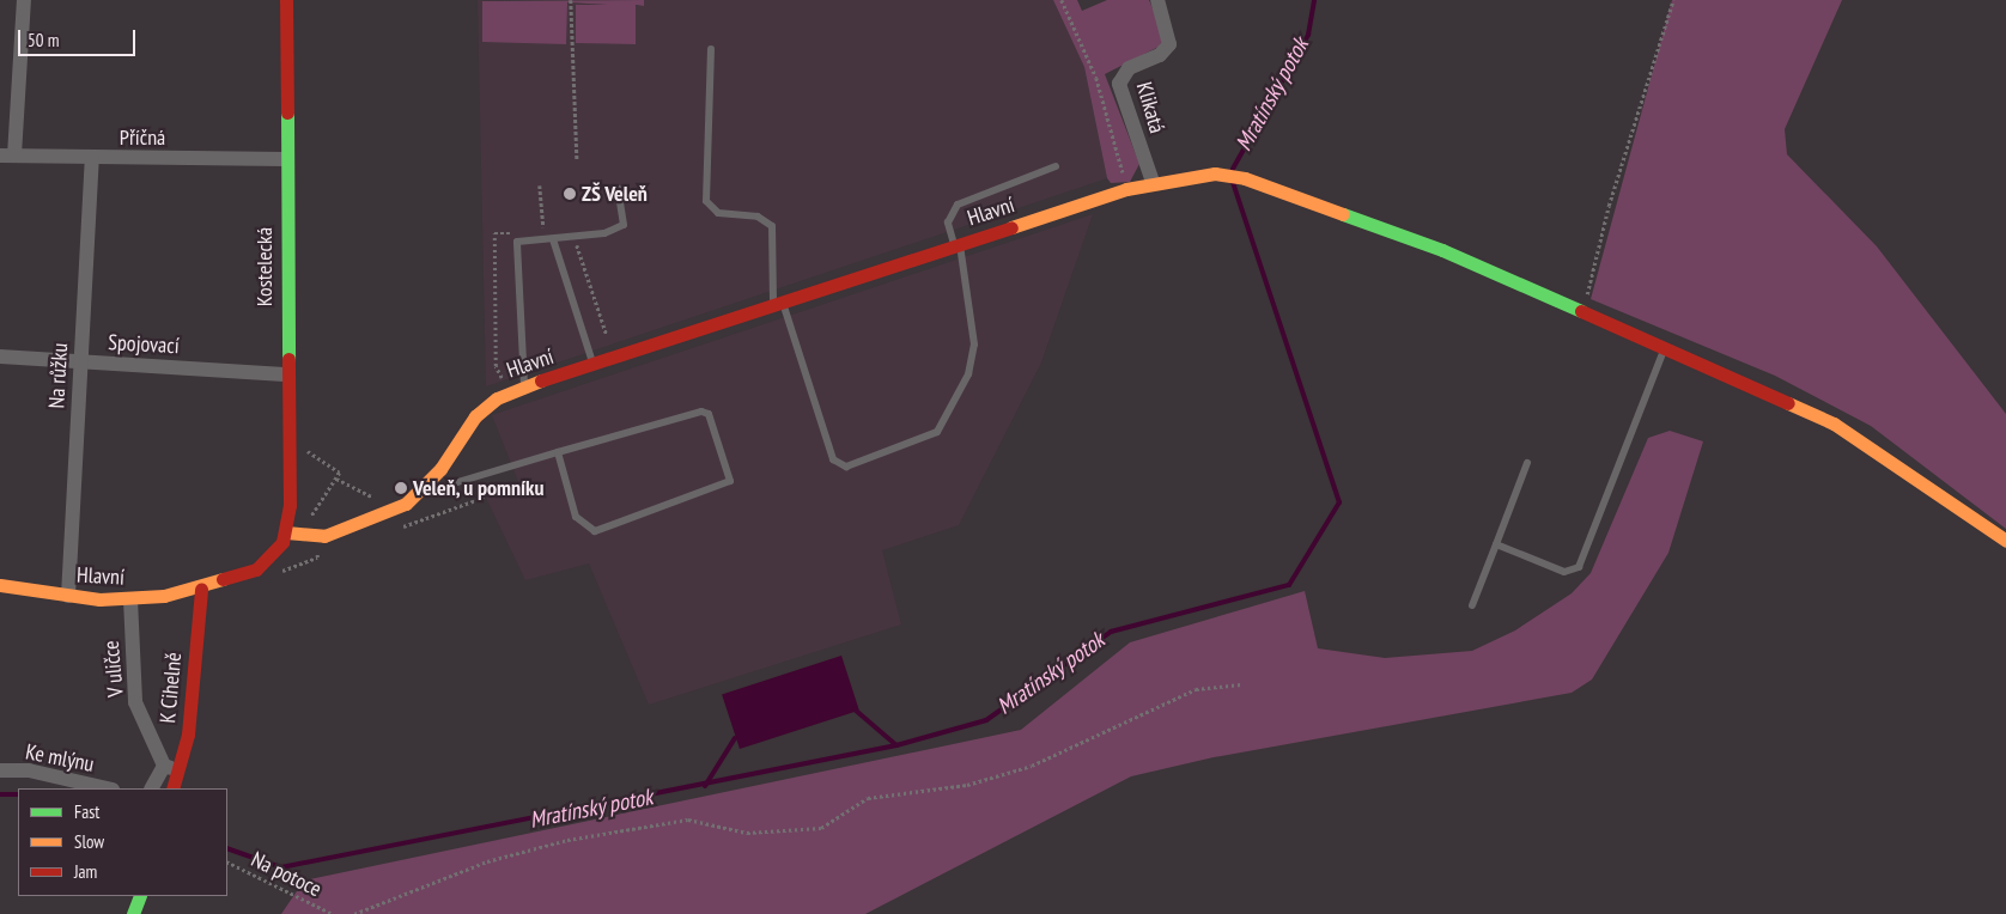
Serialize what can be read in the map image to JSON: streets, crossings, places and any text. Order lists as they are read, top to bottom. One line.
{"streets":{"street":["Klikatá","Příčná","Hlavní","Kostelecká","Spojovací","Na růžku","V uličce","K Cihelně","Ke mlýnu"],"path":["Na potoce"]},"crossings":[["Klikatá","Hlavní"],["Příčná","Kostelecká"],["Příčná","Na růžku"],["Hlavní","Kostelecká"],["Hlavní","Na růžku"],["Hlavní","V uličce"],["Hlavní","K Cihelně"],["Kostelecká","Spojovací"],["Spojovací","Na růžku"],["V uličce","K Cihelně"]],"water":["Mratínský potok"],"places":["ZŠ Veleň","Veleň, u pomníku"],"legend":["Fast","Slow","Jam"],"scale_bar":"50 m"}
